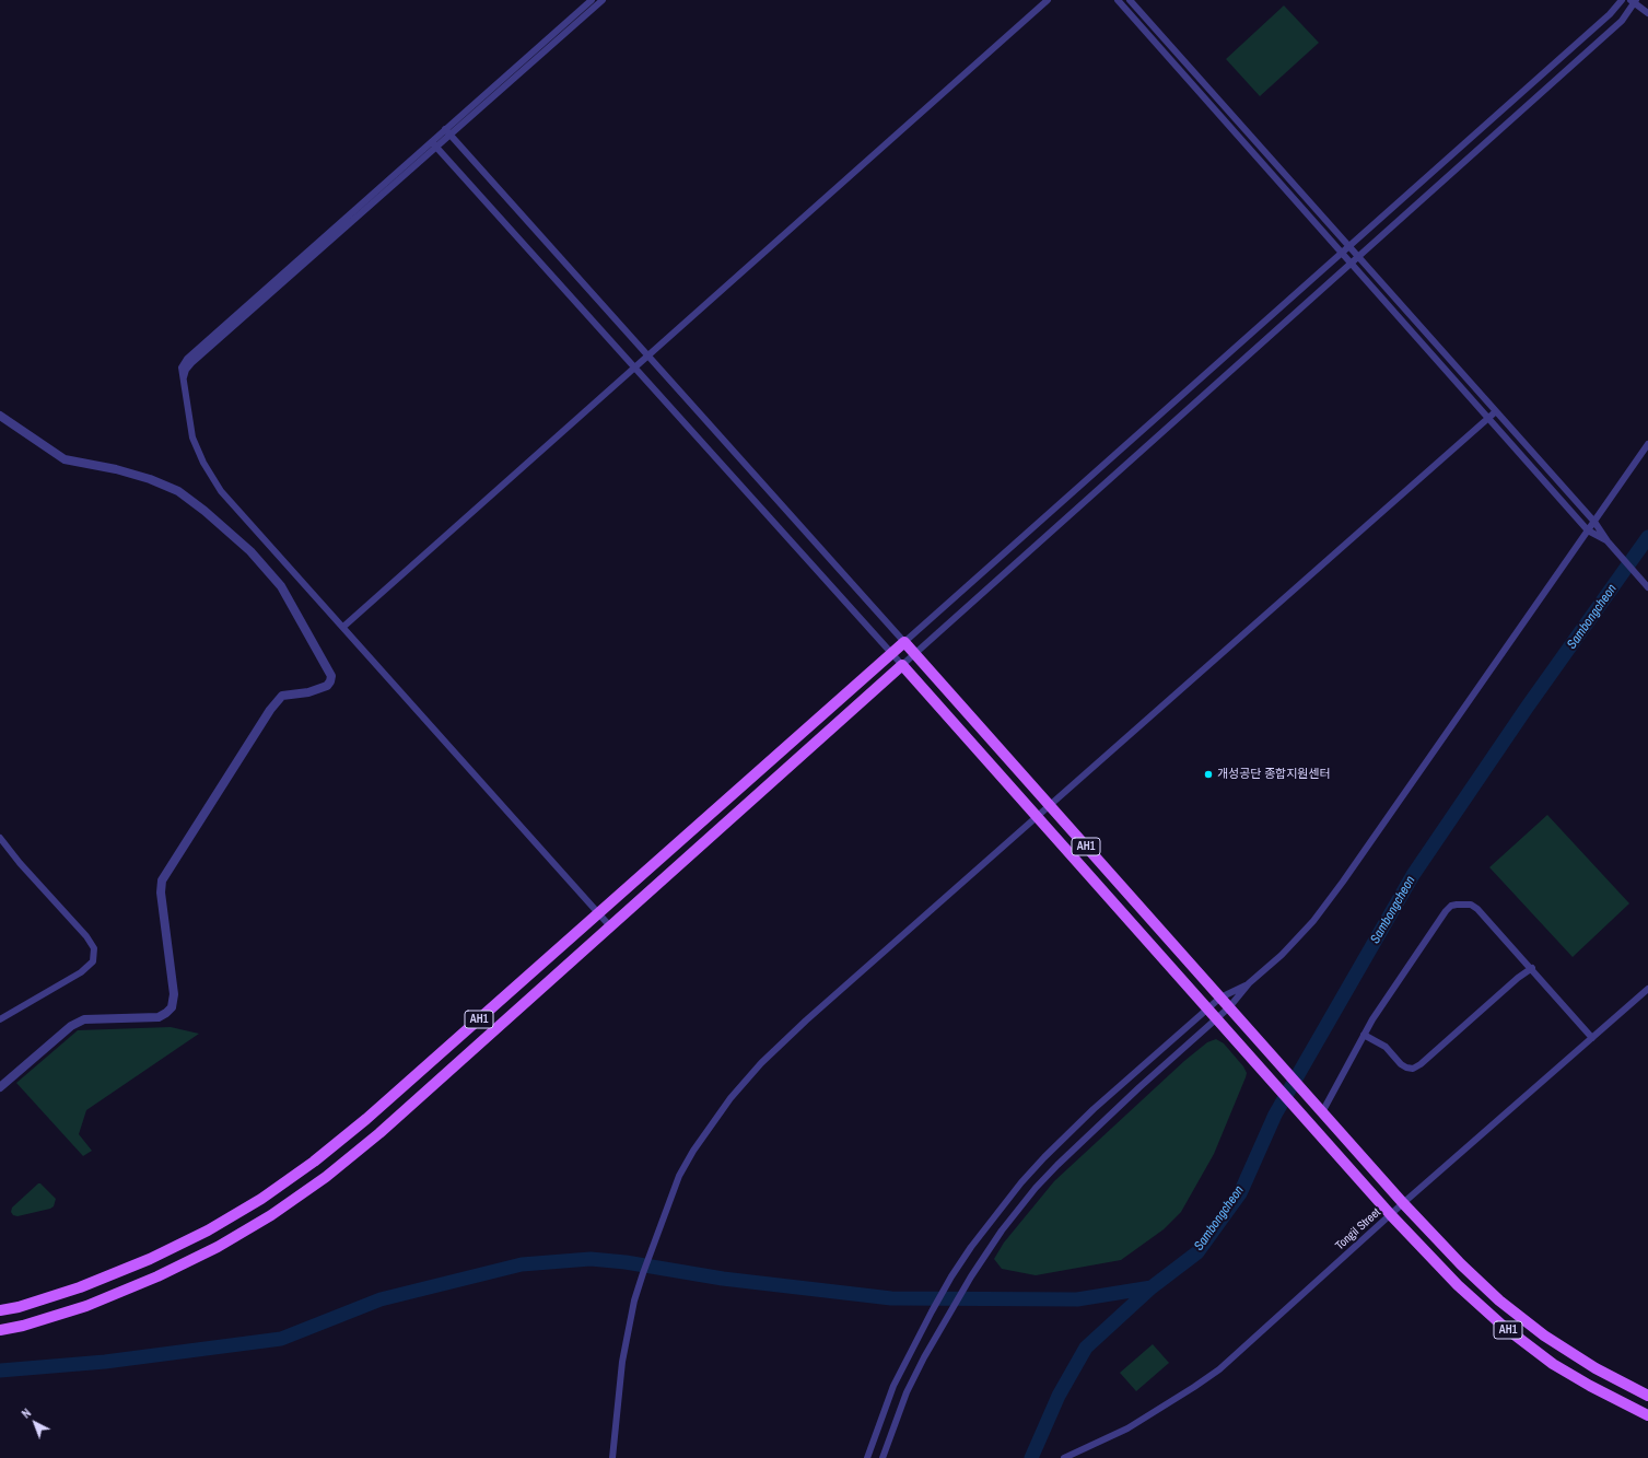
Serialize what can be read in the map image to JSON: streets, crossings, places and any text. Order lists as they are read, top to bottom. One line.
{"streets":{"main road":["AH1"],"street":["Tongil Street"]},"crossings":[["AH1","Tongil Street"]],"water":["Sambongcheon"],"places":["개성공단 종합지원센터"],"north":"top left"}
